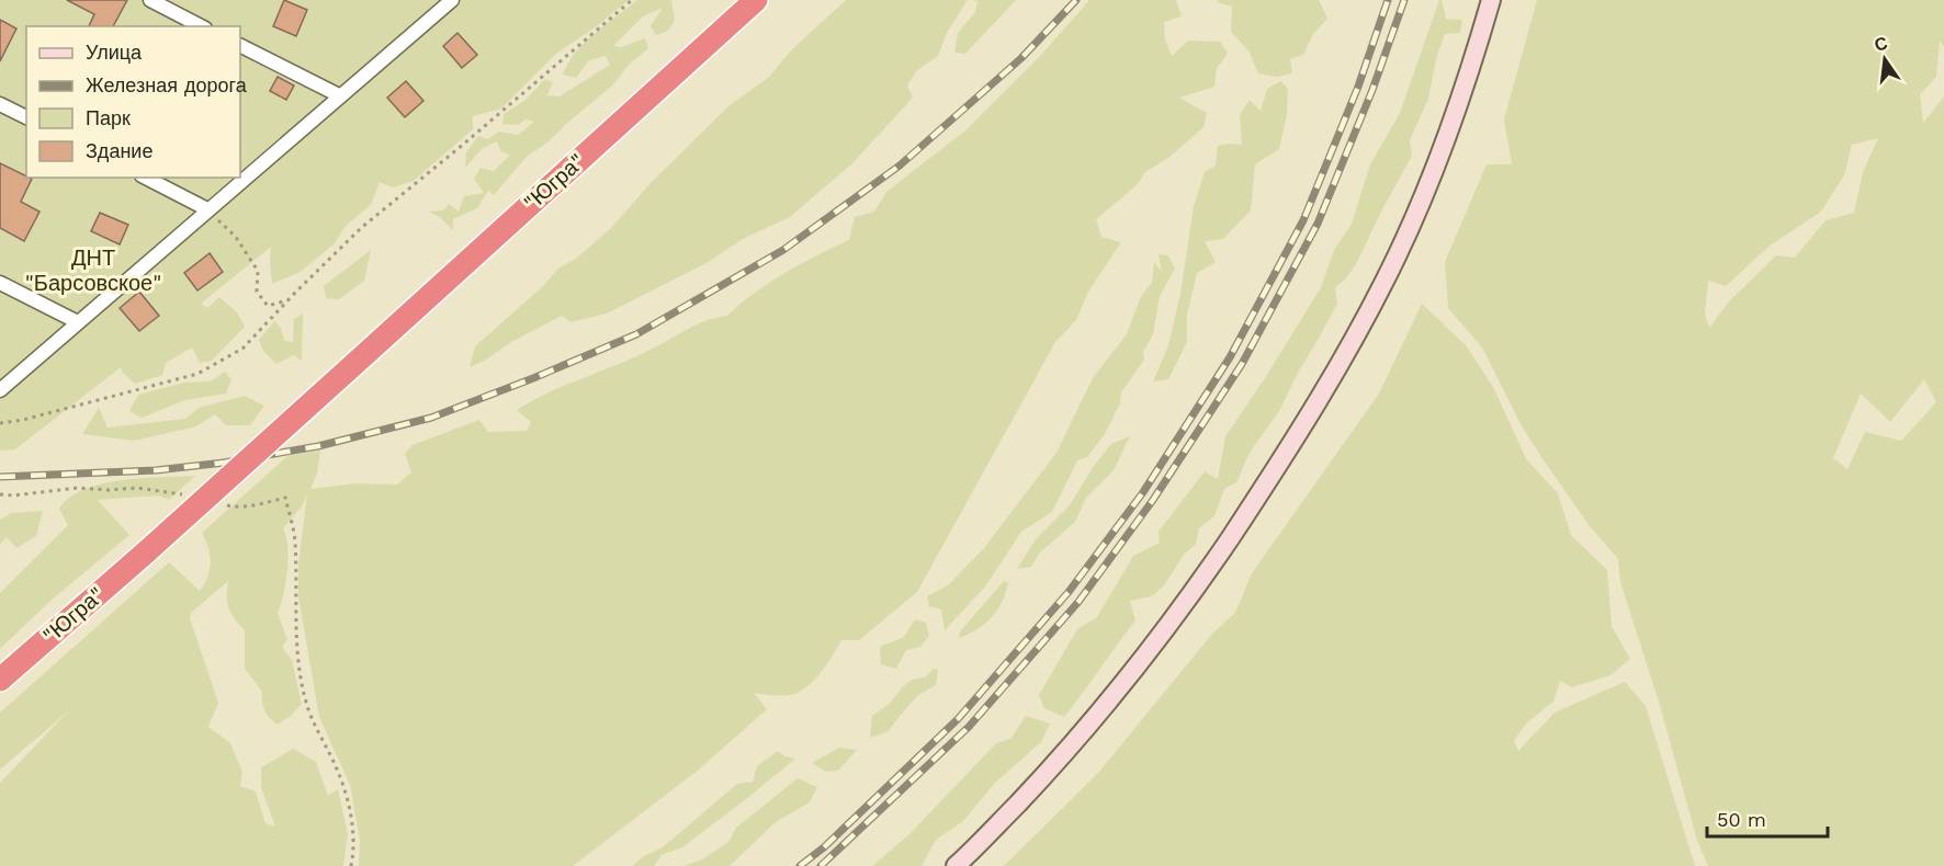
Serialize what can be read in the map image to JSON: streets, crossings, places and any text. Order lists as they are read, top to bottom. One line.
{"streets":{"highway":["\"Югра\""]},"parks":["ДНТ \"Барсовское\""],"legend":["Улица","Железная дорога","Парк","Здание"],"scale_bar":"50 m","north":"top"}
